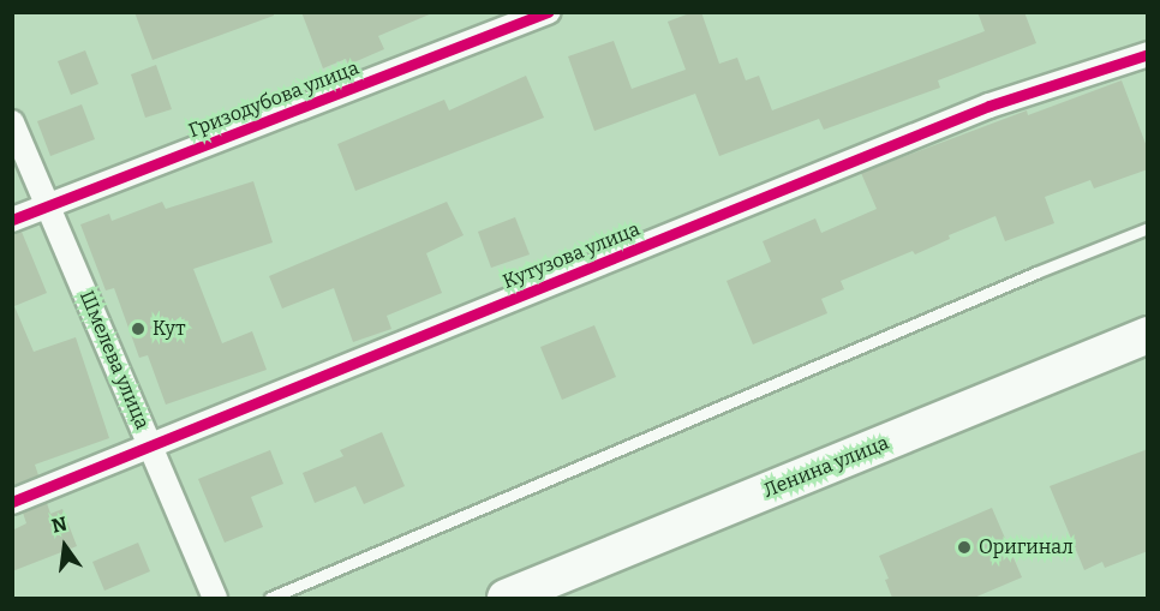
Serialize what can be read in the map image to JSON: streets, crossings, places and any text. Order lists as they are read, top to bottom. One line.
{"streets":{"main road":["Ленина улица"],"street":["Гризодубова улица","Кутузова улица","Шмелева улица"]},"crossings":[["Гризодубова улица","Шмелева улица"],["Кутузова улица","Шмелева улица"]],"places":["Кут","Оригинал"],"north":"top"}
